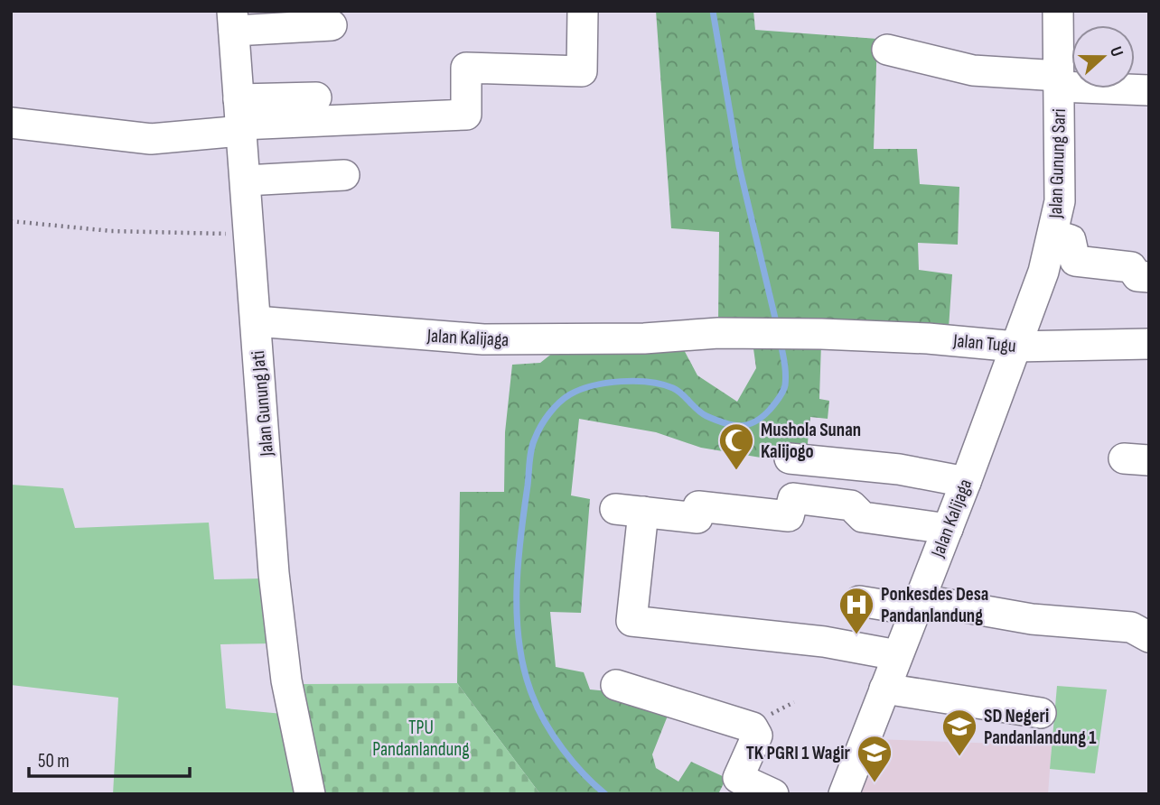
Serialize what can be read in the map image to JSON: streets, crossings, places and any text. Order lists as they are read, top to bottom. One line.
{"streets":{"street":["Jalan Gunung Sari","Jalan Kalijaga","Jalan Tugu","Jalan Gunung Jati"]},"crossings":[["Jalan Gunung Sari","Jalan Kalijaga"],["Jalan Gunung Sari","Jalan Tugu"],["Jalan Kalijaga","Jalan Tugu"],["Jalan Kalijaga","Jalan Gunung Jati"]],"parks":["TPU Pandanlandung"],"places":{"mosque":["Mushola Sunan Kalijogo"],"hospital":["Ponkesdes Desa Pandanlandung"],"school or university":["SD Negeri Pandanlandung 1","TK PGRI 1 Wagir"]},"scale_bar":"50 m","north":"right"}
